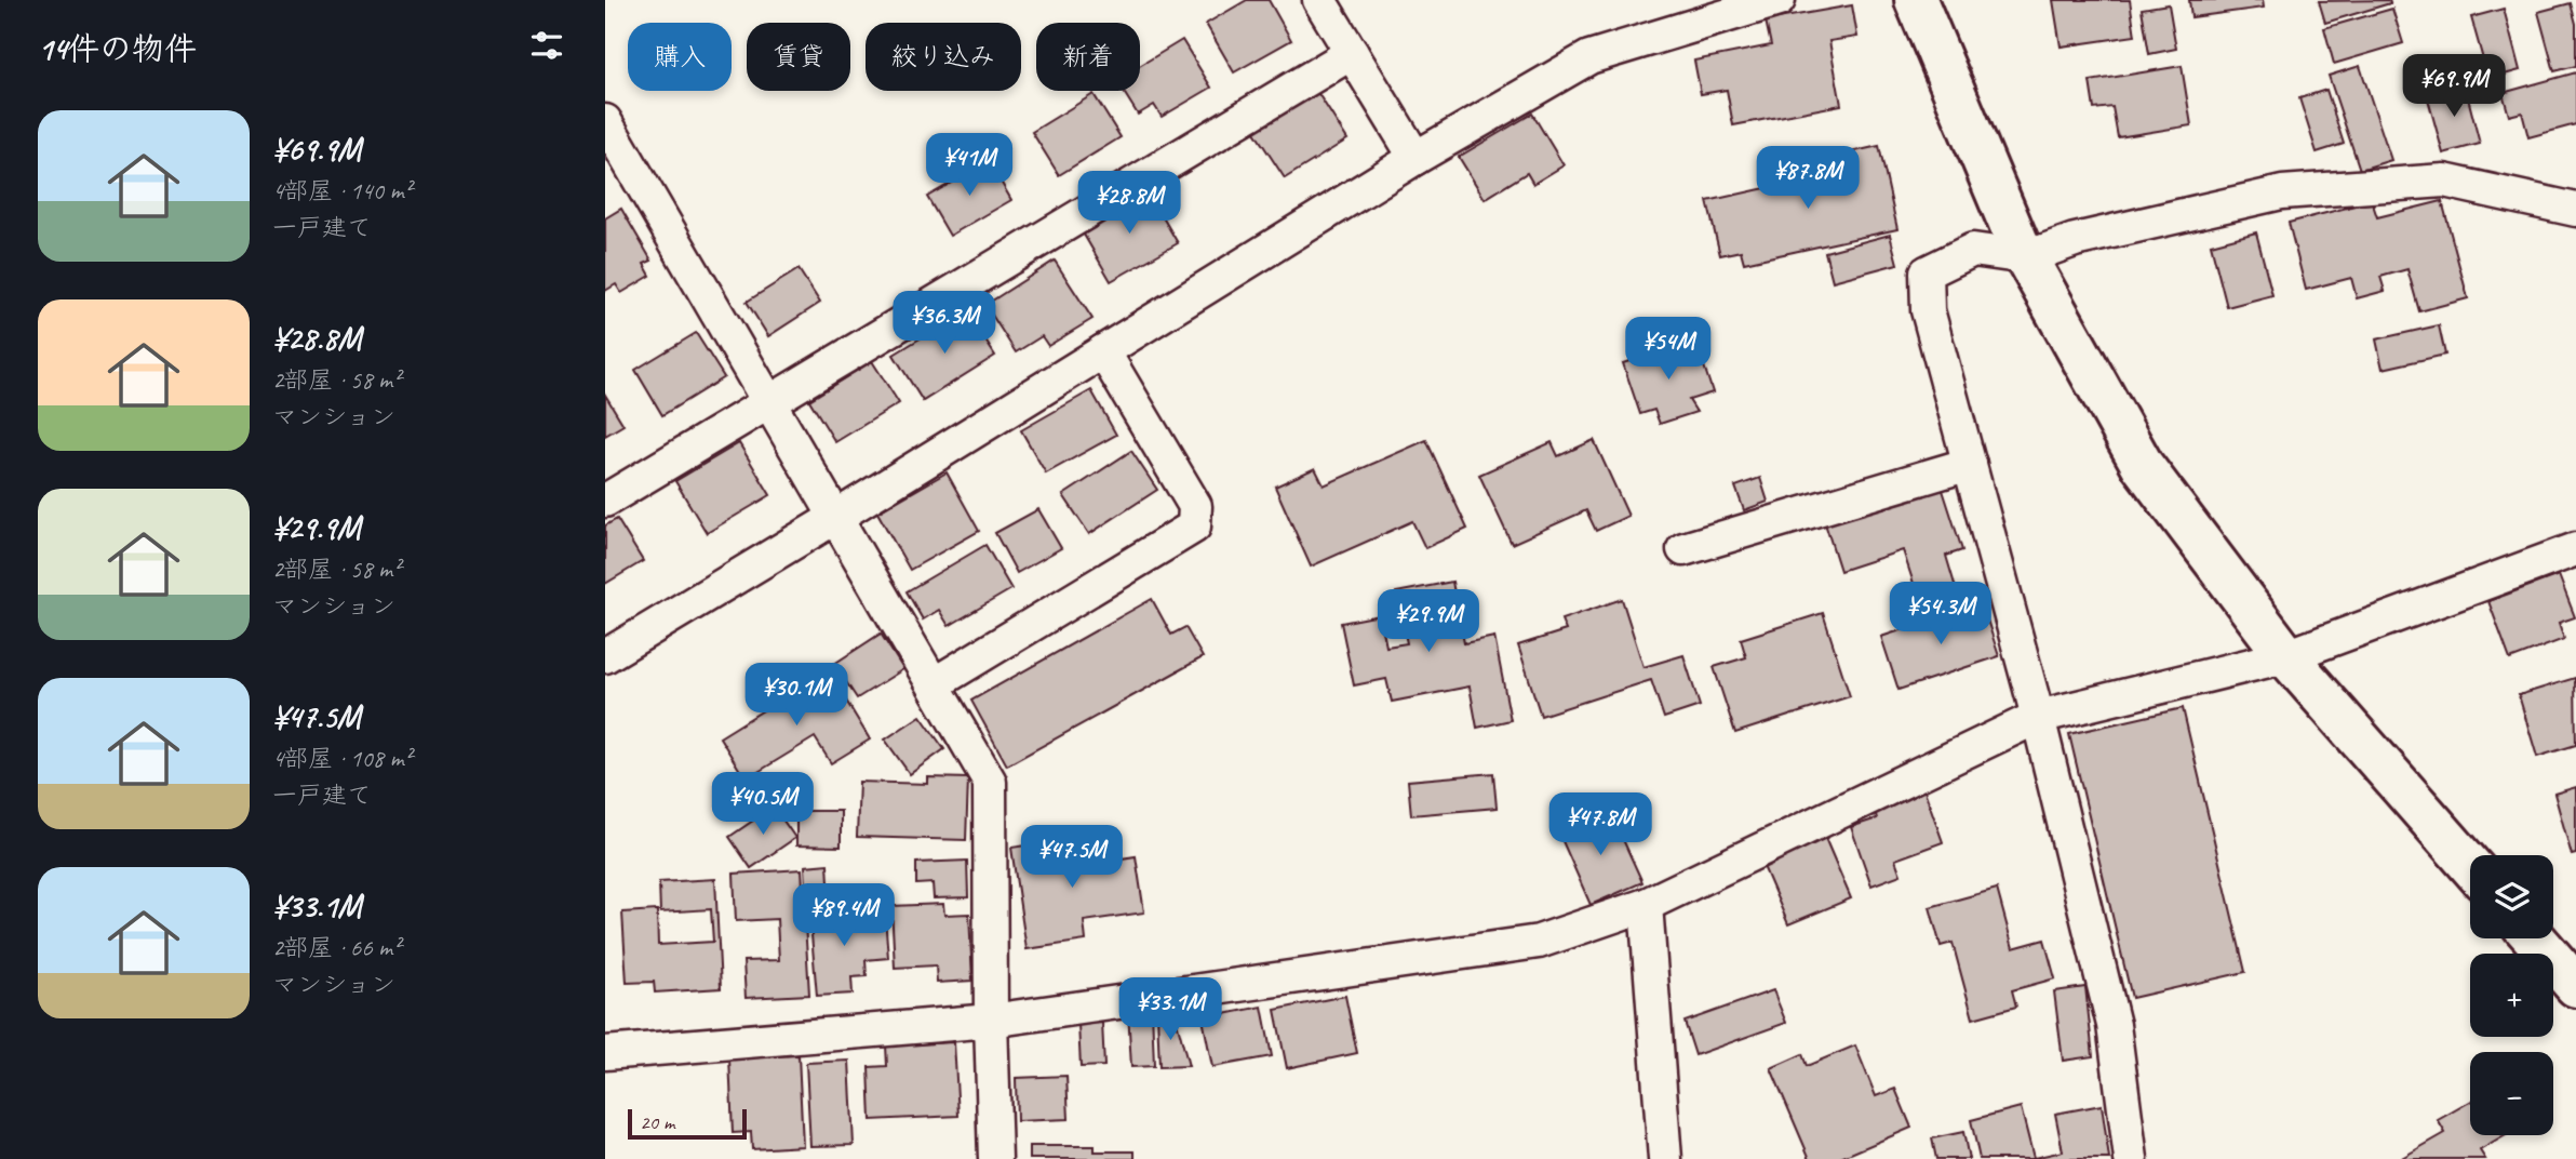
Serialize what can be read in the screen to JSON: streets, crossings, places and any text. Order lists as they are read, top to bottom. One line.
{"scale_bar":"20 m","page":{"heading":"14件の物件","chip":["購入","賃貸","絞り込み","新着"],"price":["¥69.9M","¥41M","¥87.8M","¥28.8M","¥36.3M","¥54M","¥54.3M","¥29.9M","¥30.1M","¥40.5M","¥47.8M","¥47.5M","¥89.4M","¥33.1M"],"list":[{"name":"¥69.9M","note":"4部屋 · 140 m² · 一戸建て"},{"name":"¥28.8M","note":"2部屋 · 58 m² · マンション"},{"name":"¥29.9M","note":"2部屋 · 58 m² · マンション"},{"name":"¥47.5M","note":"4部屋 · 108 m² · 一戸建て"},{"name":"¥33.1M","note":"2部屋 · 66 m² · マンション"}],"map_buttons":["+","−"],"scale":"20 m"}}
